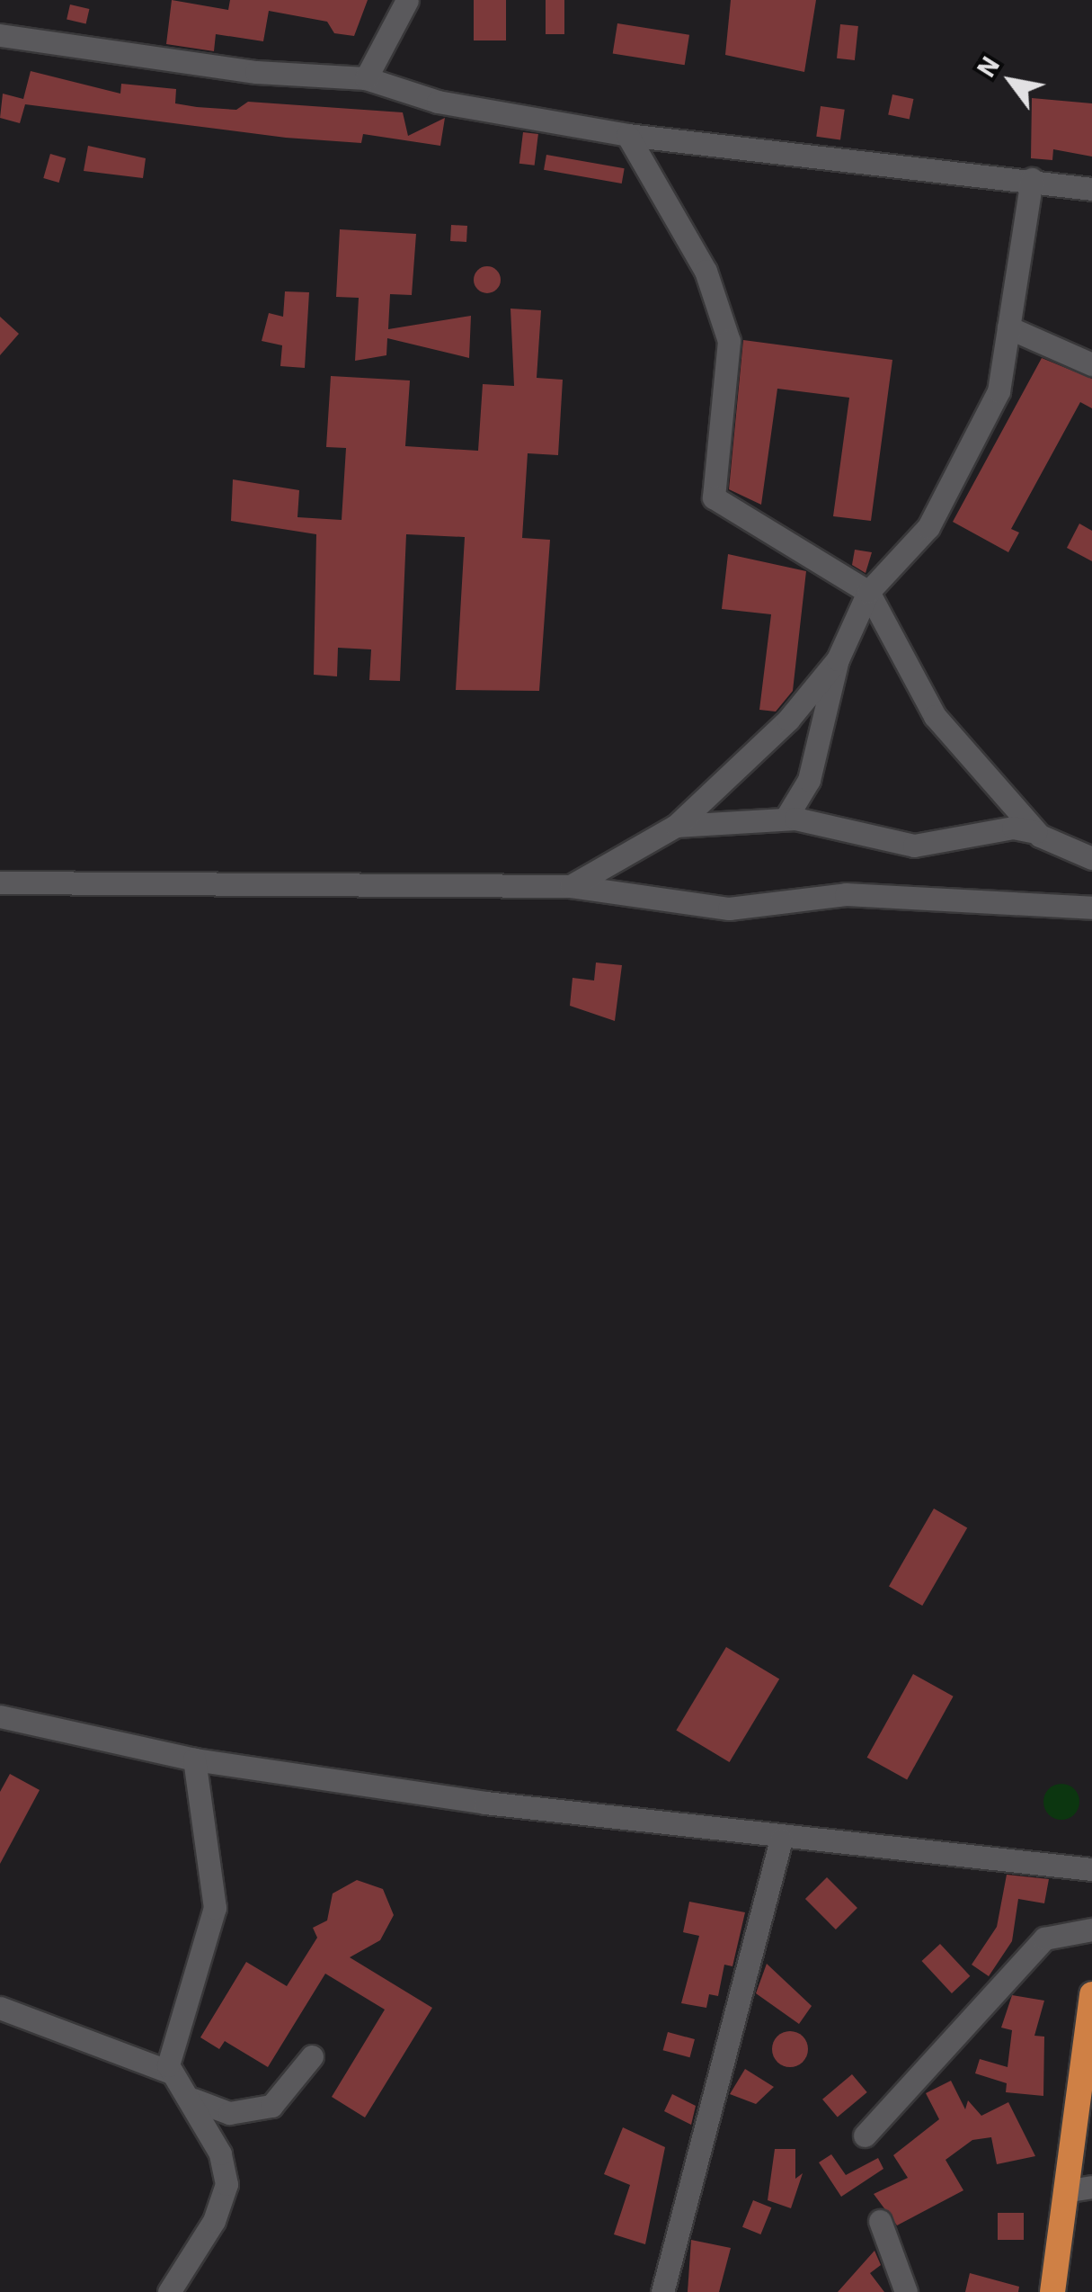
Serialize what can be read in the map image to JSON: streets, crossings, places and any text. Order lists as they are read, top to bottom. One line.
{"north":"top left"}
